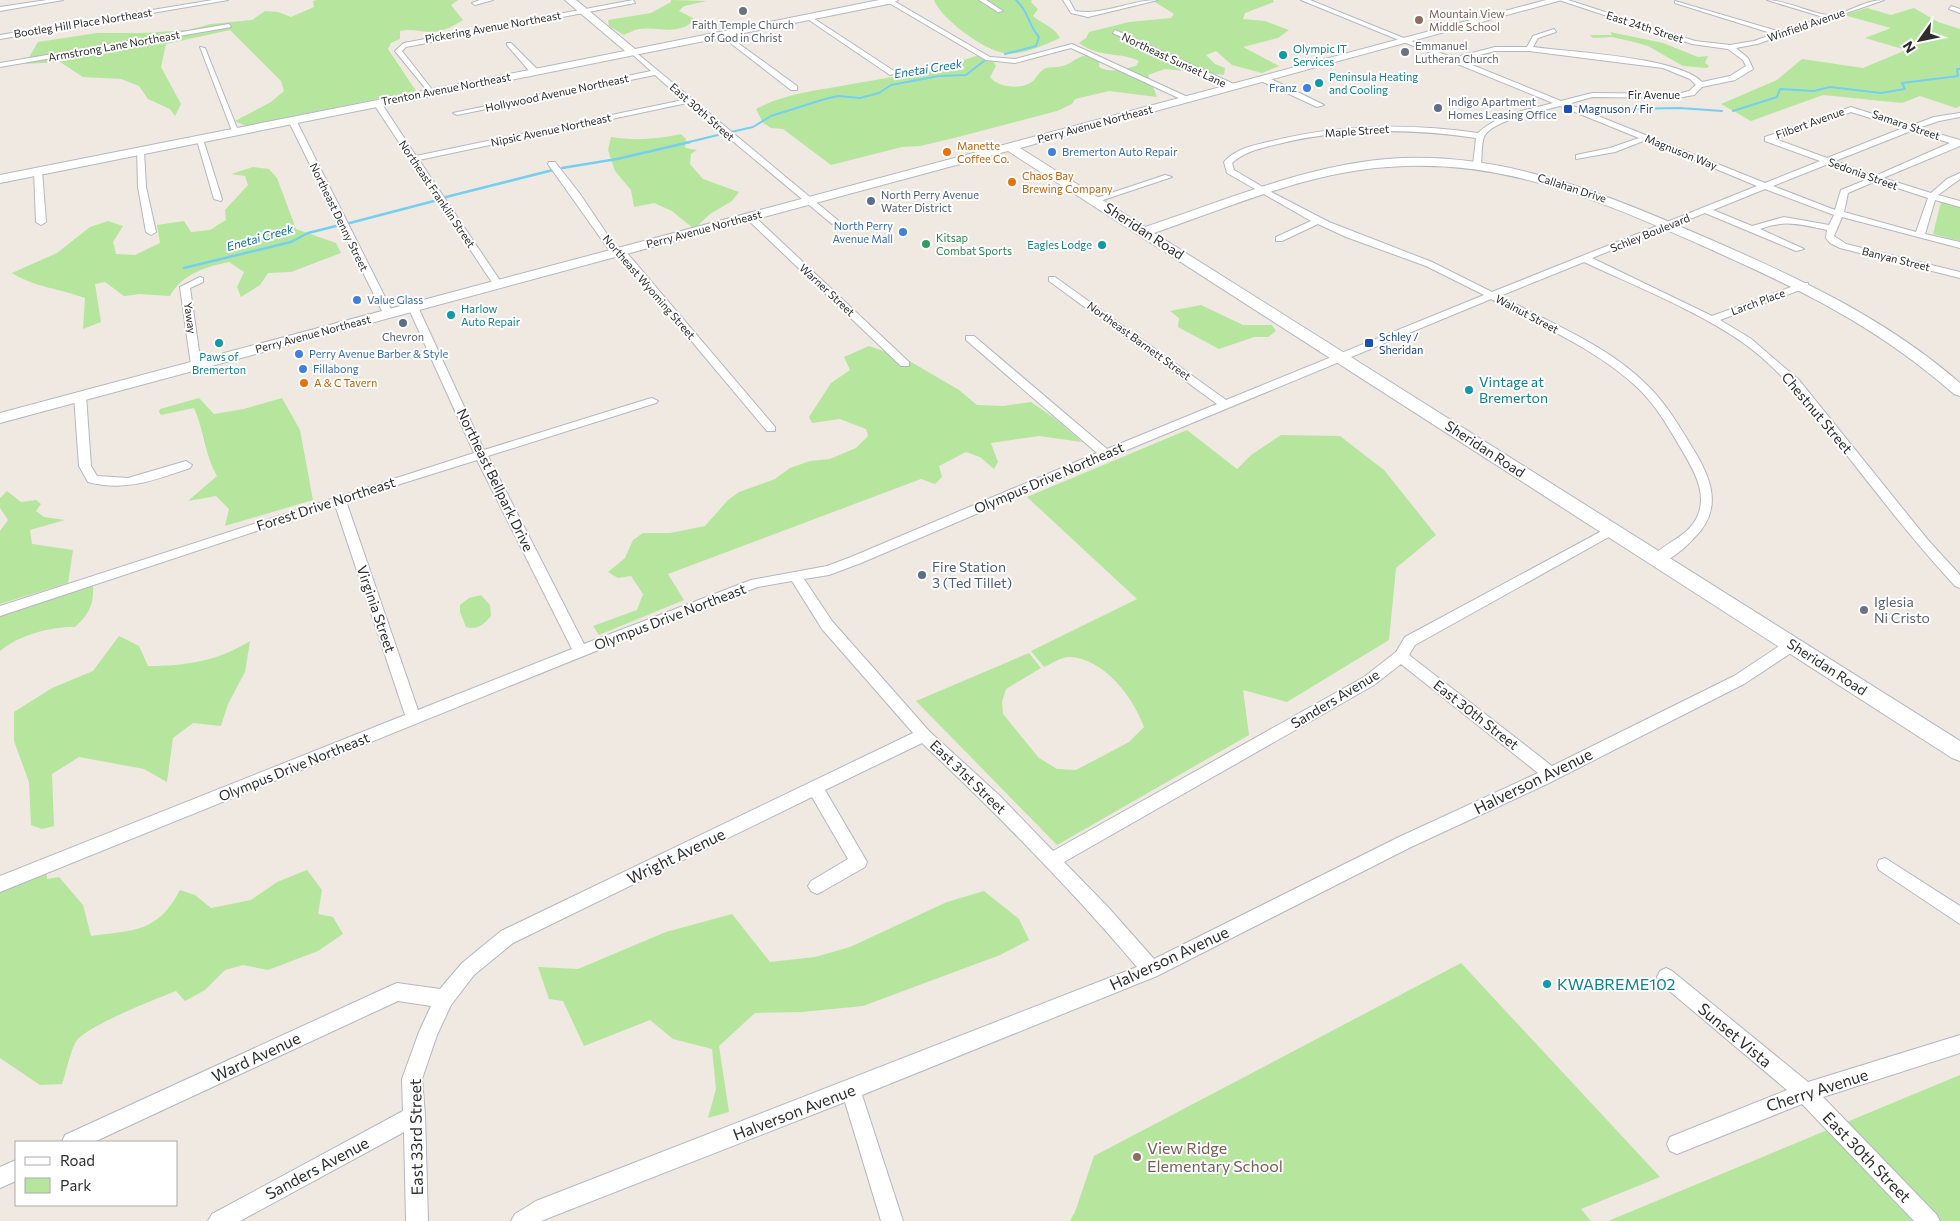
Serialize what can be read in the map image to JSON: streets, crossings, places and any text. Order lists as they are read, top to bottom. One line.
{"streets":{"main road":["Trenton Avenue Northeast","East 30th Street","Perry Avenue Northeast","Callahan Drive","Sheridan Road"],"street":["Bootleg Hill Place Northeast","Winfield Avenue","Pickering Avenue Northeast","East 24th Street","Armstrong Lane Northeast","Northeast Sunset Lane","Hollywood Avenue Northeast","Fir Avenue","Filbert Avenue","Samara Street","Nipsic Avenue Northeast","Maple Street","Magnuson Way","Sedonia Street","Northeast Franklin Street","Northeast Denny Street","Schley Boulevard","Banyan Street","Northeast Wyoming Street","Warner Street","Larch Place","Walnut Street","Yaway","Northeast Barnett Street","Chestnut Street","Olympus Drive Northeast","Northeast Bellpark Drive","Forest Drive Northeast","Virginia Street","Sanders Avenue","East 31st Street","Halverson Avenue","Wright Avenue","Sunset Vista","Ward Avenue","Cherry Avenue","East 33rd Street"]},"crossings":[["Winfield Avenue","East 24th Street"],["Pickering Avenue Northeast","Trenton Avenue Northeast"],["Pickering Avenue Northeast","East 30th Street"],["Northeast Sunset Lane","Perry Avenue Northeast"],["Trenton Avenue Northeast","East 30th Street"],["Trenton Avenue Northeast","Northeast Franklin Street"],["Trenton Avenue Northeast","Northeast Denny Street"],["Hollywood Avenue Northeast","East 30th Street"],["Fir Avenue","Maple Street"],["Fir Avenue","Magnuson Way"],["East 30th Street","Perry Avenue Northeast"],["East 30th Street","Nipsic Avenue Northeast"],["East 30th Street","Sanders Avenue"],["East 30th Street","Halverson Avenue"],["East 30th Street","Sunset Vista"],["East 30th Street","Cherry Avenue"],["Filbert Avenue","Samara Street"],["Filbert Avenue","Sedonia Street"],["Perry Avenue Northeast","Magnuson Way"],["Perry Avenue Northeast","Northeast Franklin Street"],["Perry Avenue Northeast","Northeast Denny Street"],["Perry Avenue Northeast","Sheridan Road"],["Perry Avenue Northeast","Northeast Wyoming Street"],["Perry Avenue Northeast","Warner Street"],["Perry Avenue Northeast","Yaway"],["Perry Avenue Northeast","Northeast Bellpark Drive"],["Samara Street","Schley Boulevard"],["Nipsic Avenue Northeast","Northeast Franklin Street"],["Maple Street","Walnut Street"],["Magnuson Way","Schley Boulevard"],["Sedonia Street","Schley Boulevard"],["Callahan Drive","Sheridan Road"],["Callahan Drive","Schley Boulevard"],["Callahan Drive","Larch Place"],["Callahan Drive","Walnut Street"],["Sheridan Road","Schley Boulevard"],["Sheridan Road","Walnut Street"],["Sheridan Road","Olympus Drive Northeast"],["Sheridan Road","Sanders Avenue"],["Sheridan Road","Halverson Avenue"],["Schley Boulevard","Walnut Street"],["Schley Boulevard","Chestnut Street"],["Schley Boulevard","Olympus Drive Northeast"],["Larch Place","Chestnut Street"],["Northeast Barnett Street","Olympus Drive Northeast"],["Olympus Drive Northeast","Northeast Bellpark Drive"],["Olympus Drive Northeast","Virginia Street"],["Olympus Drive Northeast","East 31st Street"],["Northeast Bellpark Drive","Forest Drive Northeast"],["Forest Drive Northeast","Virginia Street"],["Sanders Avenue","East 31st Street"],["Sanders Avenue","East 33rd Street"],["East 31st Street","Halverson Avenue"],["East 31st Street","Wright Avenue"],["Wright Avenue","Ward Avenue"],["Wright Avenue","East 33rd Street"],["Sunset Vista","Cherry Avenue"],["Ward Avenue","East 33rd Street"]],"water":["Enetai Creek"],"places":{"other":["Faith Temple Church of God in Christ","Mountain View Middle School","Emmanuel Lutheran Church","Olympic IT Services","Peninsula Heating and Cooling","Franz","Indigo Apartment Homes Leasing Office","Manette Coffee Co.","Bremerton Auto Repair","Chaos Bay Brewing Company","North Perry Avenue Water District","North Perry Avenue Mall","Kitsap Combat Sports","Eagles Lodge","Value Glass","Harlow Auto Repair","Chevron","Paws of Bremerton","Perry Avenue Barber & Style","Fillabong","A & C Tavern","Vintage at Bremerton","Fire Station 3 (Ted Tillet)","Iglesia Ni Cristo","KWABREME102","View Ridge Elementary School"],"transit":["Magnuson / Fir","Schley / Sheridan"]},"legend":["Road","Park"],"north":"bottom left"}
